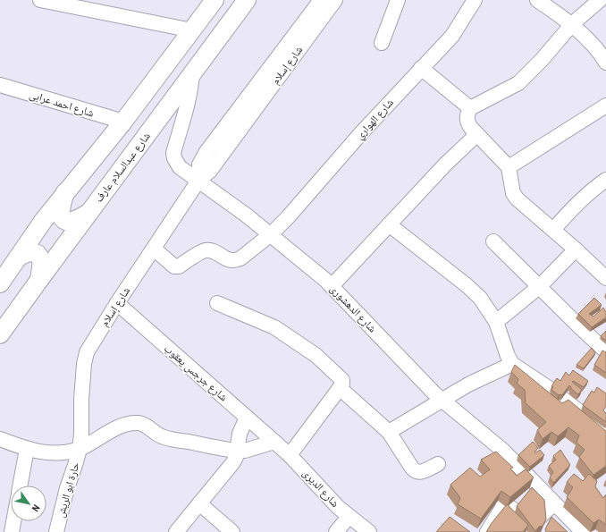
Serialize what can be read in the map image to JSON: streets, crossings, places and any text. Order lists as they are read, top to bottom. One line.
{"streets":{"main road":["شارع عبدالسلام عارف"],"street":["شارع إسلام","شارع احمد عرابى","شارع الهواري","شارع الدهشورى","شارع جرجس يعقوب","شارع الديرى","حارة ابو الريش"]},"crossings":[["شارع إسلام","شارع الهواري"],["شارع إسلام","شارع الدهشورى"],["شارع إسلام","شارع جرجس يعقوب"],["شارع إسلام","حارة ابو الريش"],["شارع الهواري","شارع الدهشورى"],["شارع عبدالسلام عارف","شارع الدهشورى"],["شارع جرجس يعقوب","شارع الديرى"]],"north":"bottom right"}
